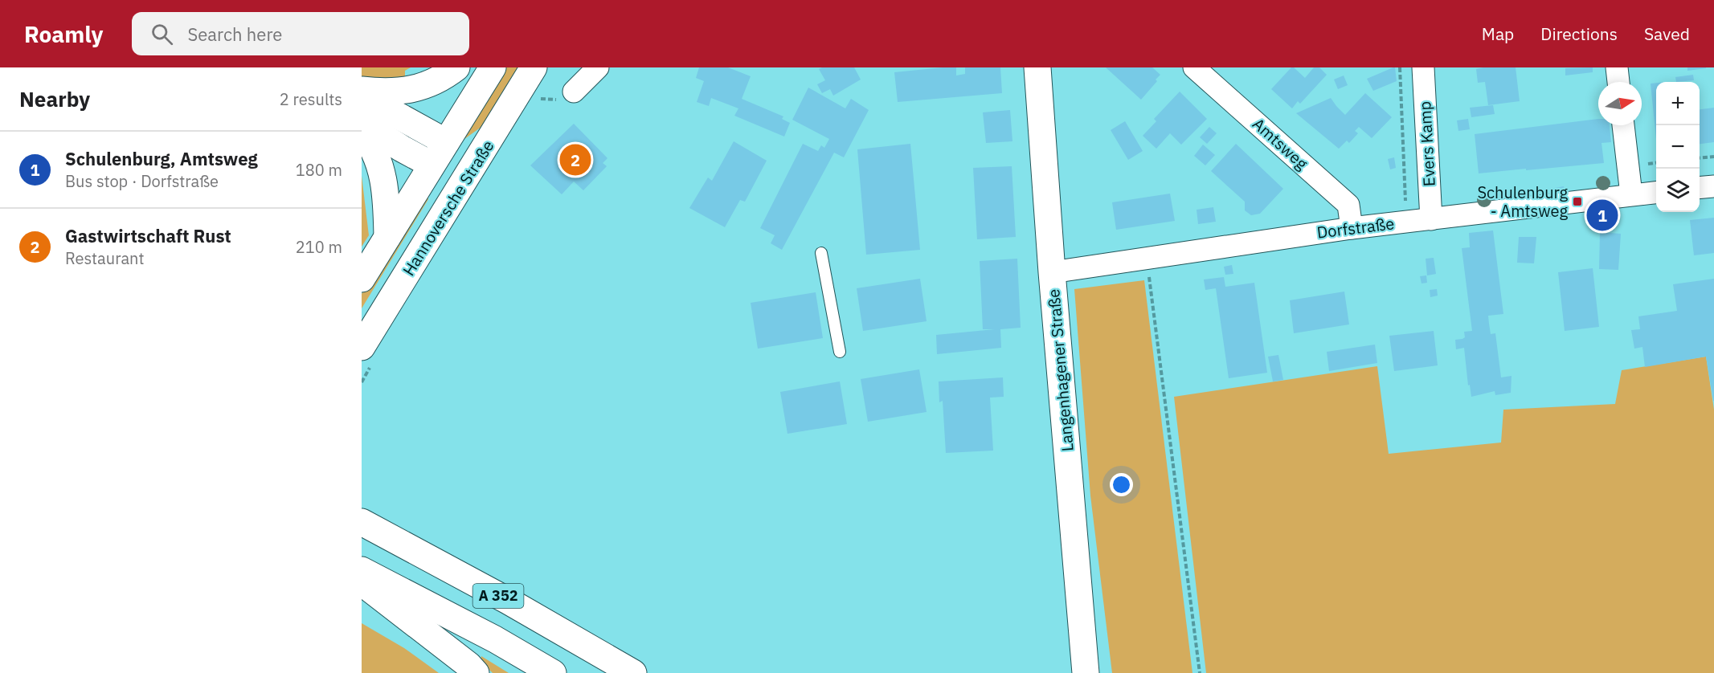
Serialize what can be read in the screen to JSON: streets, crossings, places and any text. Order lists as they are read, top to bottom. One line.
{"streets":{"main road":["Hannoversche Straße","Langenhagener Straße","A 352"],"street":["Amtsweg","Evers Kamp","Dorfstraße"]},"crossings":[["Amtsweg","Dorfstraße"],["Evers Kamp","Dorfstraße"],["Dorfstraße","Langenhagener Straße"]],"places":{"transit":["Schulenburg - Amtsweg"]},"north":"right","page":{"header":"Roamly","search":"Search here","nav":["Map","Directions","Saved"],"heading":["Nearby","2 results"],"map_buttons":["+","−"],"list":[{"mark":"1","name":"Schulenburg, Amtsweg","note":"Bus stop · Dorfstraße","value":"180 m"},{"mark":"2","name":"Gastwirtschaft Rust","note":"Restaurant","value":"210 m"}],"pins":["2","1"]}}
